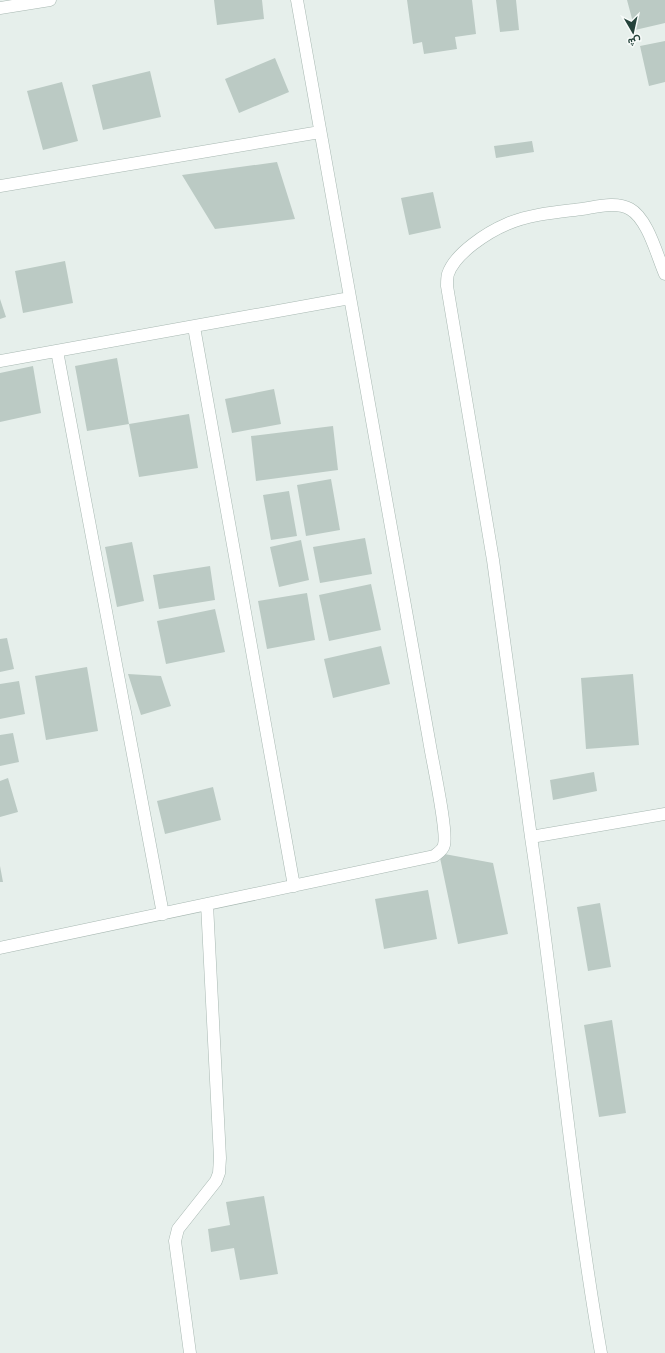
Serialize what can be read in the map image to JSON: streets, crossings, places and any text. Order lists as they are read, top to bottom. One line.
{"north":"bottom"}
